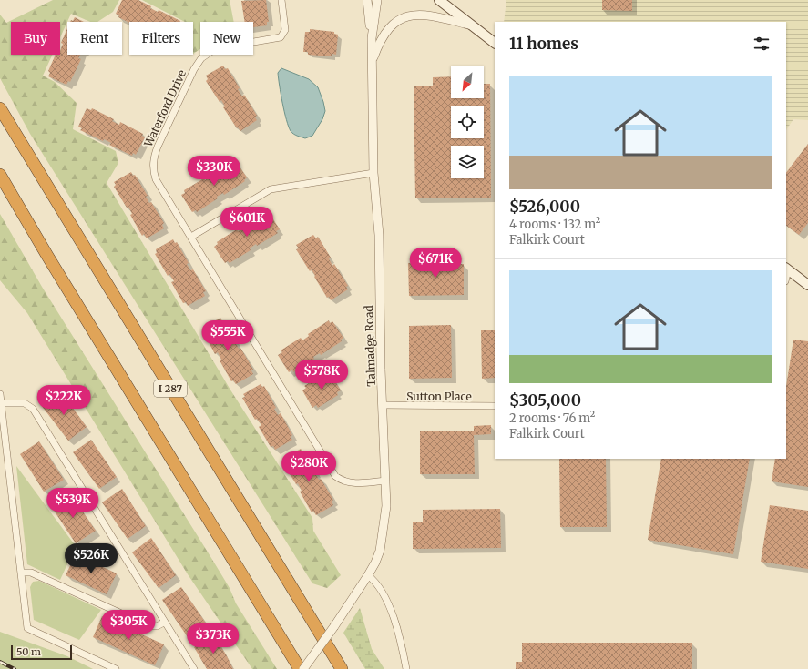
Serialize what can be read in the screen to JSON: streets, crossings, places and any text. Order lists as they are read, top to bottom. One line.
{"streets":{"highway":["I 287"],"street":["Waterford Drive","Talmadge Road","Sutton Place"]},"crossings":[["Waterford Drive","Talmadge Road"],["Talmadge Road","Sutton Place"]],"scale_bar":"50 m","north":"bottom left","page":{"chip":["Buy","Rent","Filters","New"],"heading":"11 homes","list":[{"name":"$526,000","note":"4 rooms · 132 m² · Falkirk Court"},{"name":"$305,000","note":"2 rooms · 76 m² · Falkirk Court"}],"price":["$330K","$601K","$671K","$555K","$578K","$222K","$280K","$539K","$526K","$305K","$373K"],"scale":"50 m"}}
